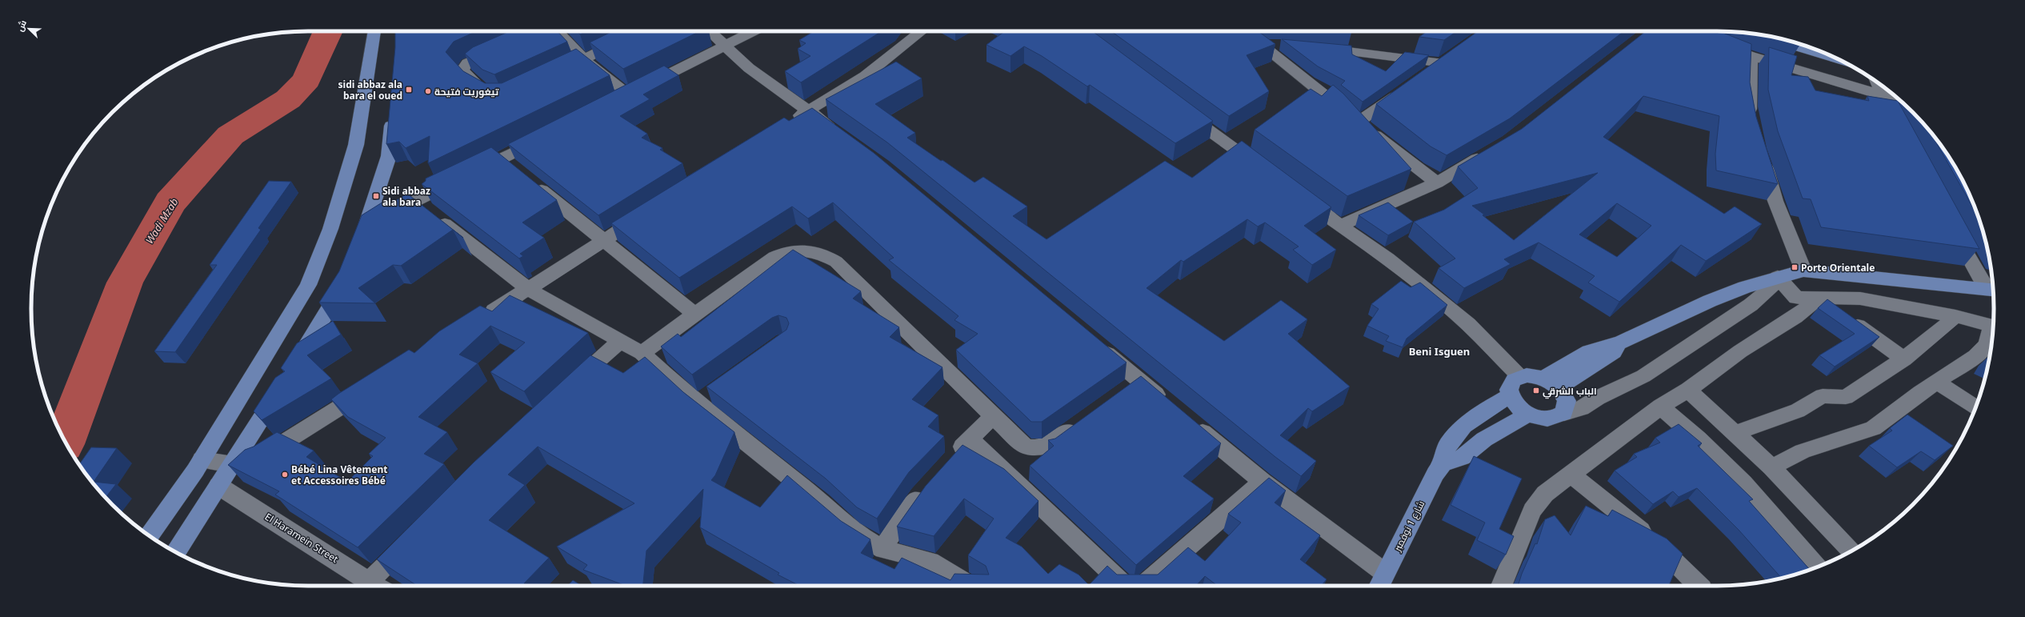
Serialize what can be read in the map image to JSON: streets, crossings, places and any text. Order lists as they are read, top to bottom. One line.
{"streets":{"main road":["شارع 1 نوفمبر"],"street":["El Haramein Street"]},"districts":["Beni Isguen"],"water":["Wadi Mzab"],"places":{"transit":["sidi abbaz ala bara el oued","Sidi abbaz ala bara","Porte Orientale","الباب الشرقي"],"other":["تيغوريت فتيحة","Bébé Lina Vêtement et Accessoires Bébé"]},"north":"top left"}
